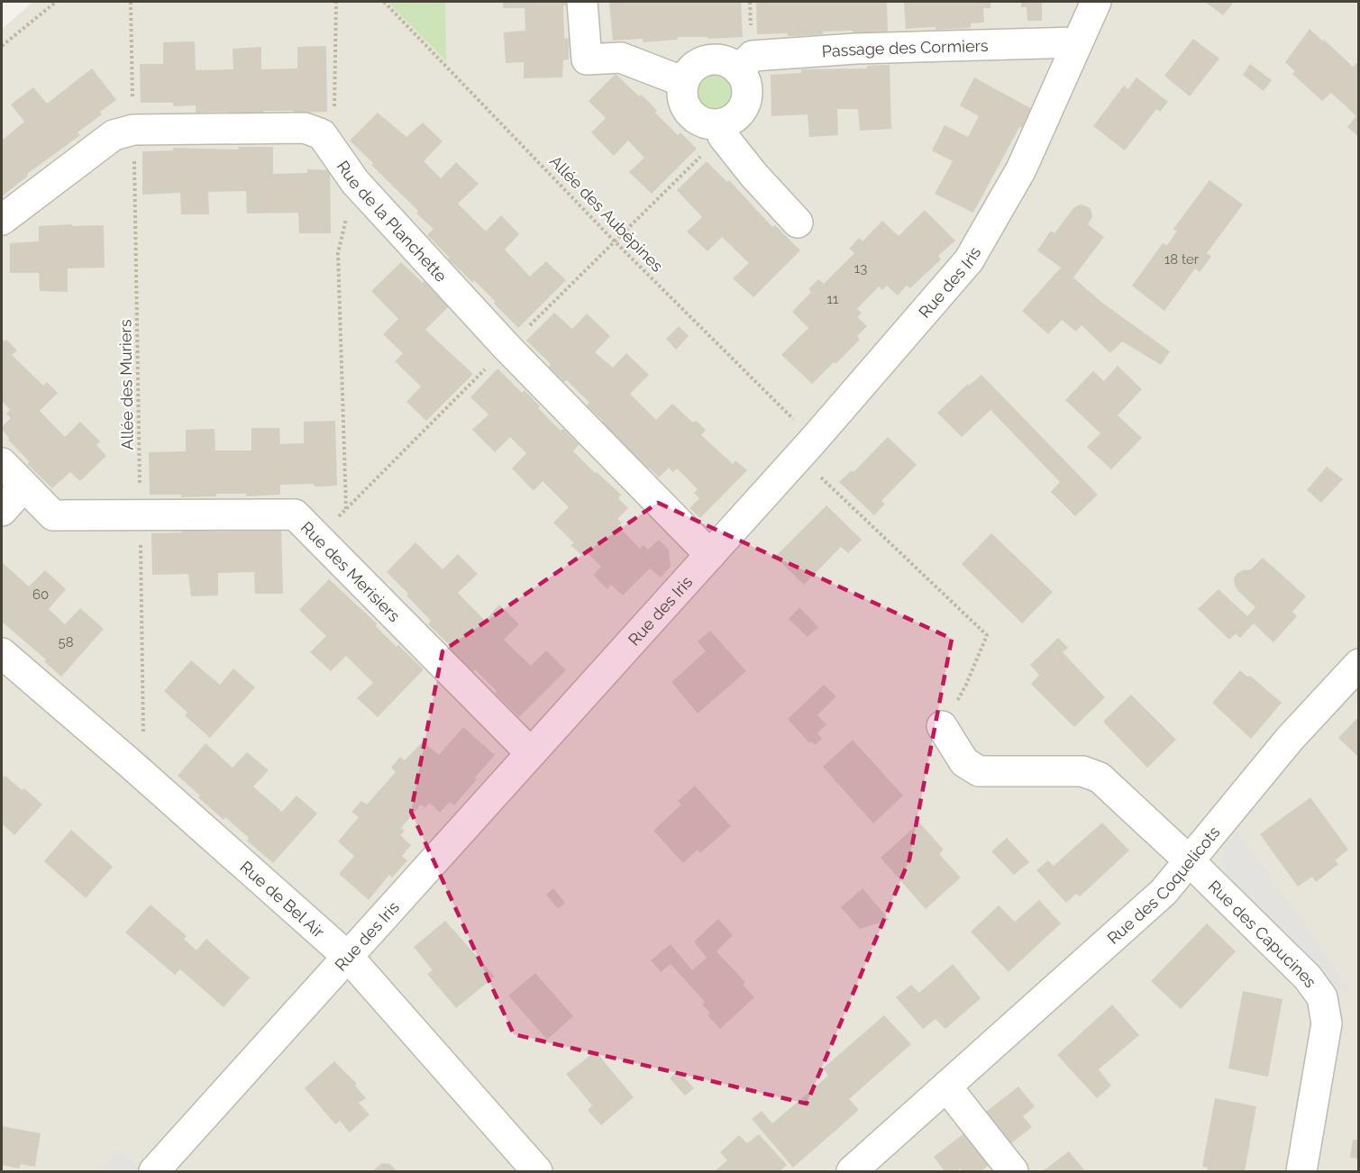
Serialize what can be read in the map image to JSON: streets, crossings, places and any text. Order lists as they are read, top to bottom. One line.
{"streets":{"street":["Passage des Cormiers","Rue de la Planchette","Rue des Iris","Rue des Merisiers","Rue des Coquelicots","Rue de Bel Air","Rue des Capucines"],"path":["Allée des Aubépines","Allée des Muriers"]},"crossings":[["Passage des Cormiers","Rue des Iris"],["Allée des Aubépines","Rue des Iris"],["Allée des Aubépines","Rue des Capucines"],["Rue de la Planchette","Rue des Iris"],["Rue des Iris","Rue des Merisiers"],["Rue des Iris","Rue de Bel Air"],["Allée des Muriers","Rue des Merisiers"],["Allée des Muriers","Rue de Bel Air"],["Rue des Coquelicots","Rue des Capucines"]],"house_numbers":["18 ter","13","11","60","58"]}
